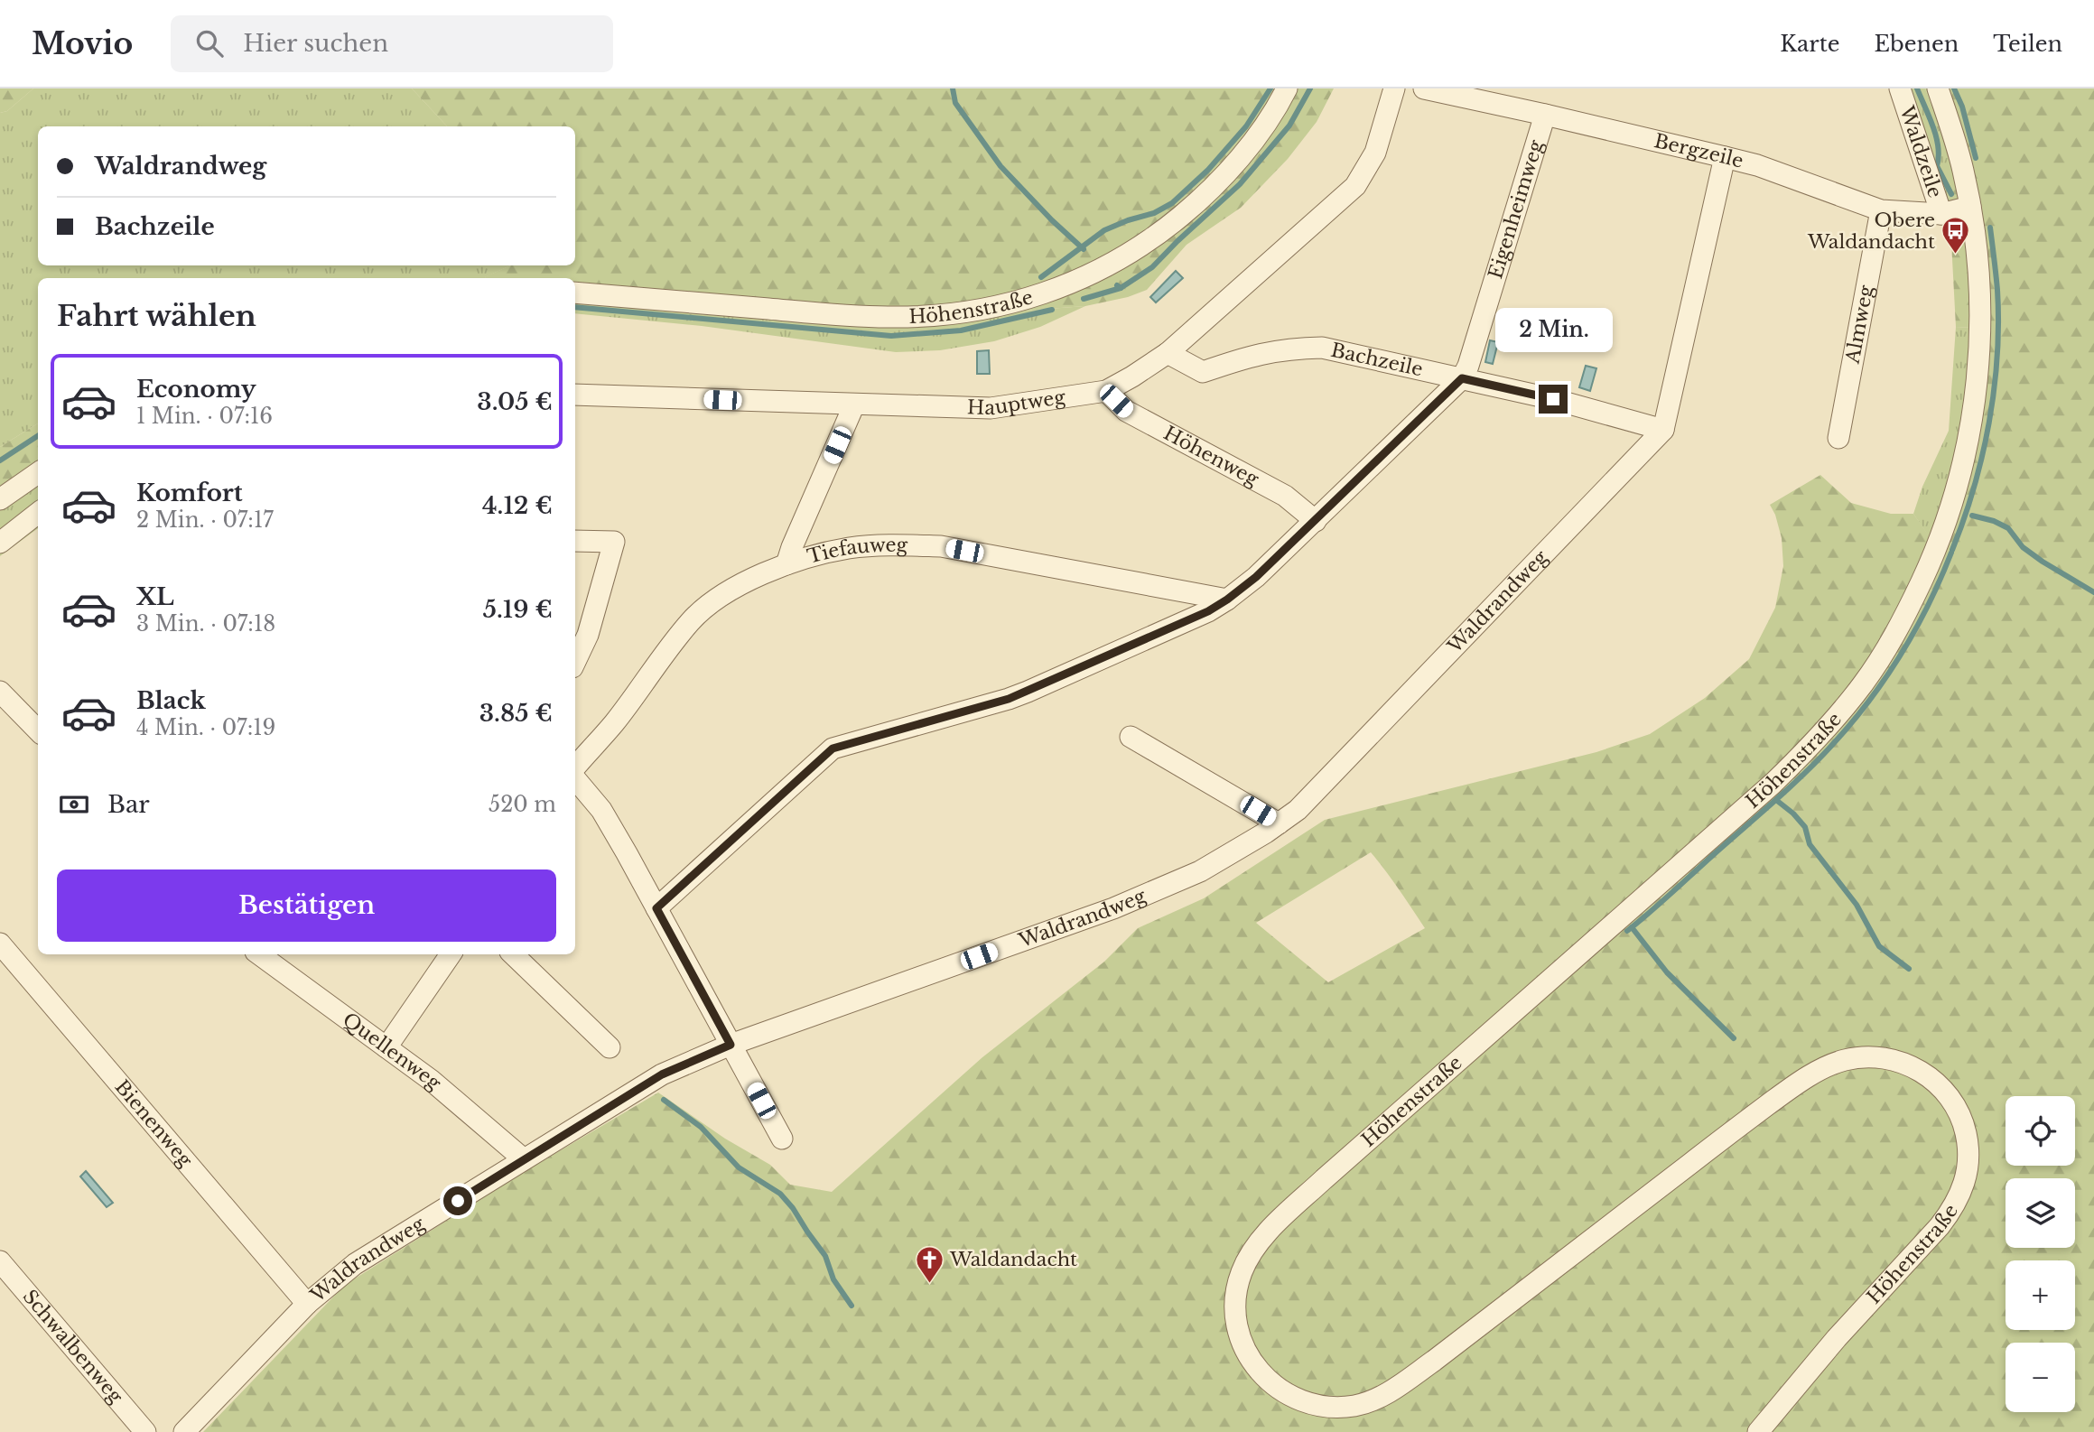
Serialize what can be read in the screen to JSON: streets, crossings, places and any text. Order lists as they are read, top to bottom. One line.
{"streets":{"street":["Bergzeile","Waldzeile","Eigenheimweg","Höhenstraße","Almweg","Bachzeile","Hauptweg","Höhenweg","Tiefauweg","Waldrandweg","Quellenweg","Bienenweg","Schwalbenweg"]},"crossings":[["Bergzeile","Waldzeile"],["Bergzeile","Eigenheimweg"],["Bergzeile","Höhenstraße"],["Bergzeile","Almweg"],["Eigenheimweg","Bachzeile"],["Eigenheimweg","Höhenweg"],["Eigenheimweg","Tiefauweg"],["Bachzeile","Hauptweg"],["Bachzeile","Waldrandweg"],["Hauptweg","Höhenweg"],["Waldrandweg","Quellenweg"],["Waldrandweg","Bienenweg"]],"places":{"bus stop":["Obere Waldandacht"],"church":["Waldandacht"]},"page":{"header":"Movio","search":"Hier suchen","nav":["Karte","Ebenen","Teilen"],"banner":["Waldrandweg","Bachzeile"],"heading":"Fahrt wählen","bubble":"2 Min.","list":[{"name":"Economy","note":"1 Min. · 07:16","value":"3.05 €"},{"name":"Komfort","note":"2 Min. · 07:17","value":"4.12 €"},{"name":"XL","note":"3 Min. · 07:18","value":"5.19 €"},{"name":"Black","note":"4 Min. · 07:19","value":"3.85 €"}],"pay":["Bar","520 m"],"buttons":"Bestätigen","map_buttons":["+","−"]}}
